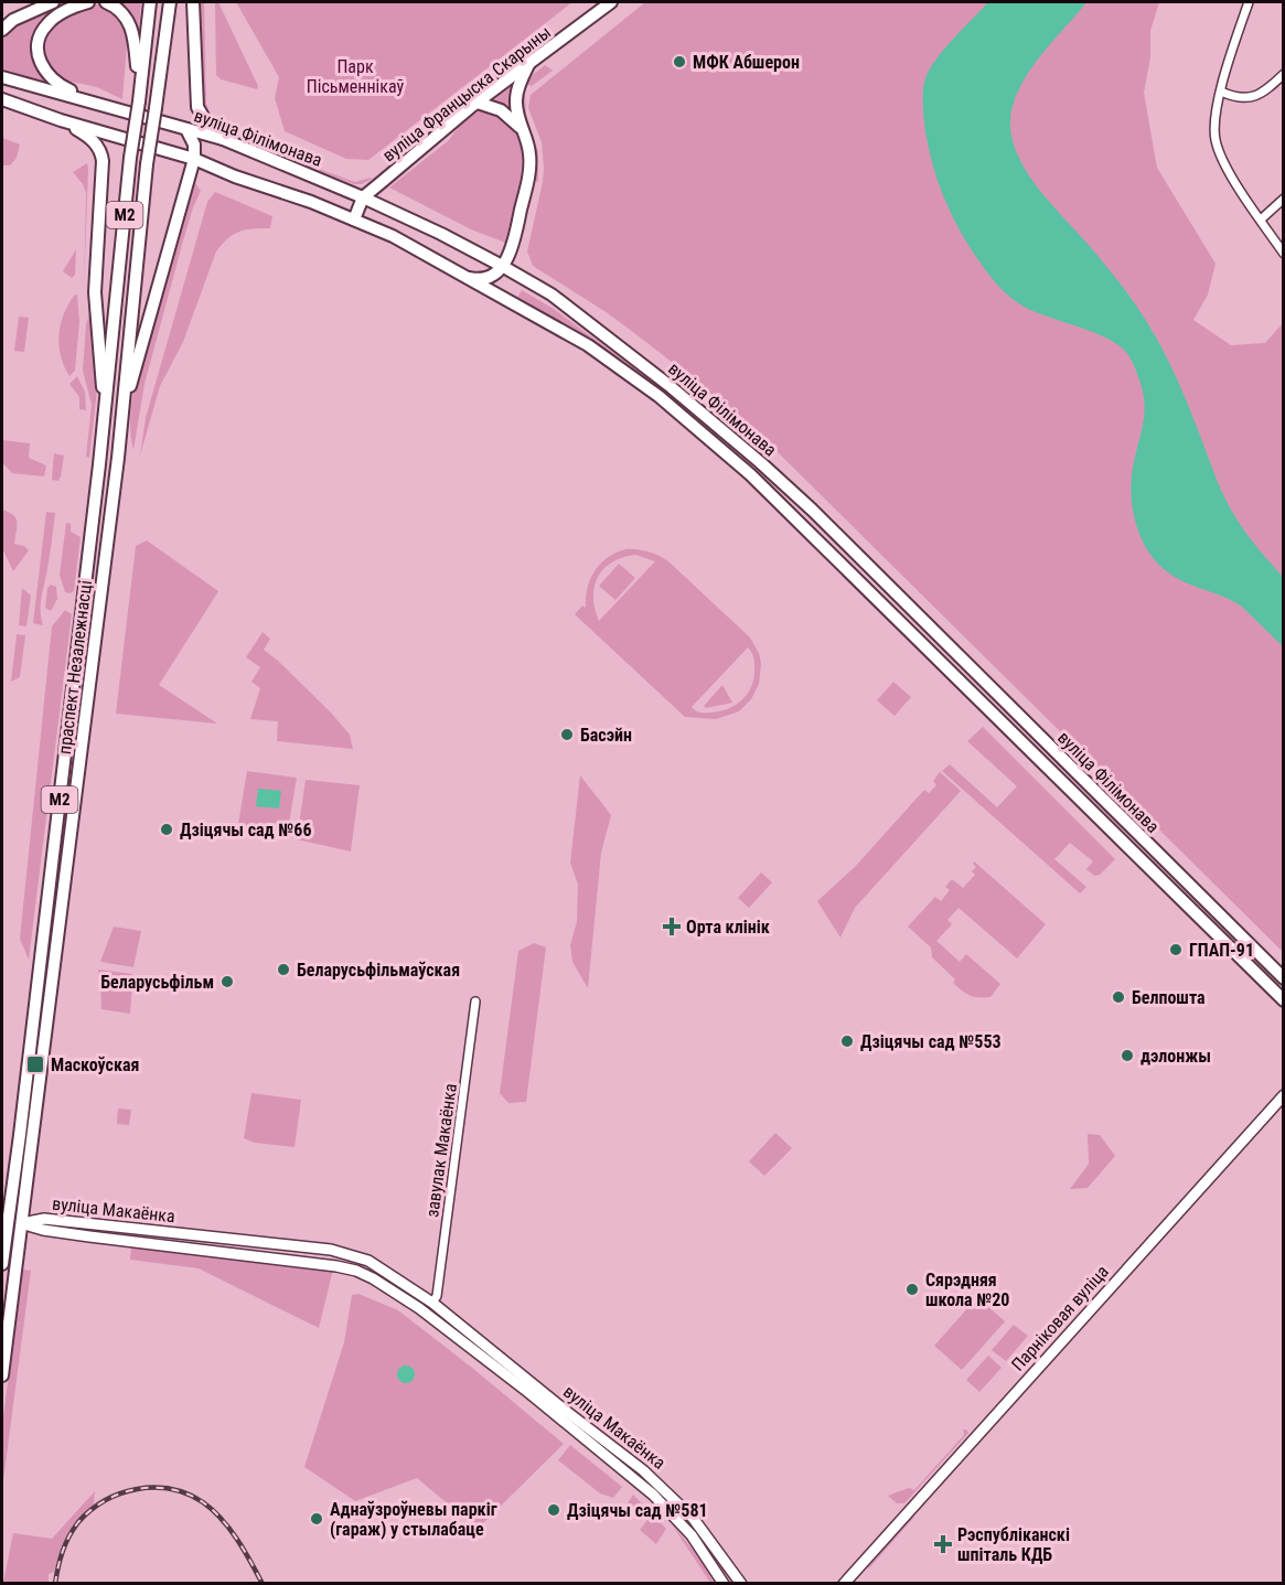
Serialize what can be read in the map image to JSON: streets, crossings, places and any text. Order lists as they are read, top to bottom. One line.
{"streets":{"main road":["вуліца Францыска Скарыны","вуліца Філімонава","М2","праспект Незалежнасці"],"street":["завулак Макаёнка","вуліца Макаёнка","Парніковая вуліца"]},"crossings":[["вуліца Францыска Скарыны","вуліца Філімонава"],["праспект Незалежнасці","вуліца Макаёнка"],["завулак Макаёнка","вуліца Макаёнка"]],"parks":["Парк Пісьменнікаў"],"places":{"other":["МФК Абшерон","Басэйн","Дзіцячы сад №66","ГПАП-91","Беларусьфільмаўская","Беларусьфільм","Белпошта","Дзіцячы сад №553","дэлонжы","Сярэдняя школа №20","Дзіцячы сад №581","Аднаўзроўневы паркіг (гараж) у стылабаце"],"health":["Орта клінік","Рэспубліканскі шпіталь КДБ"],"transit":["Маскоўская"]}}
